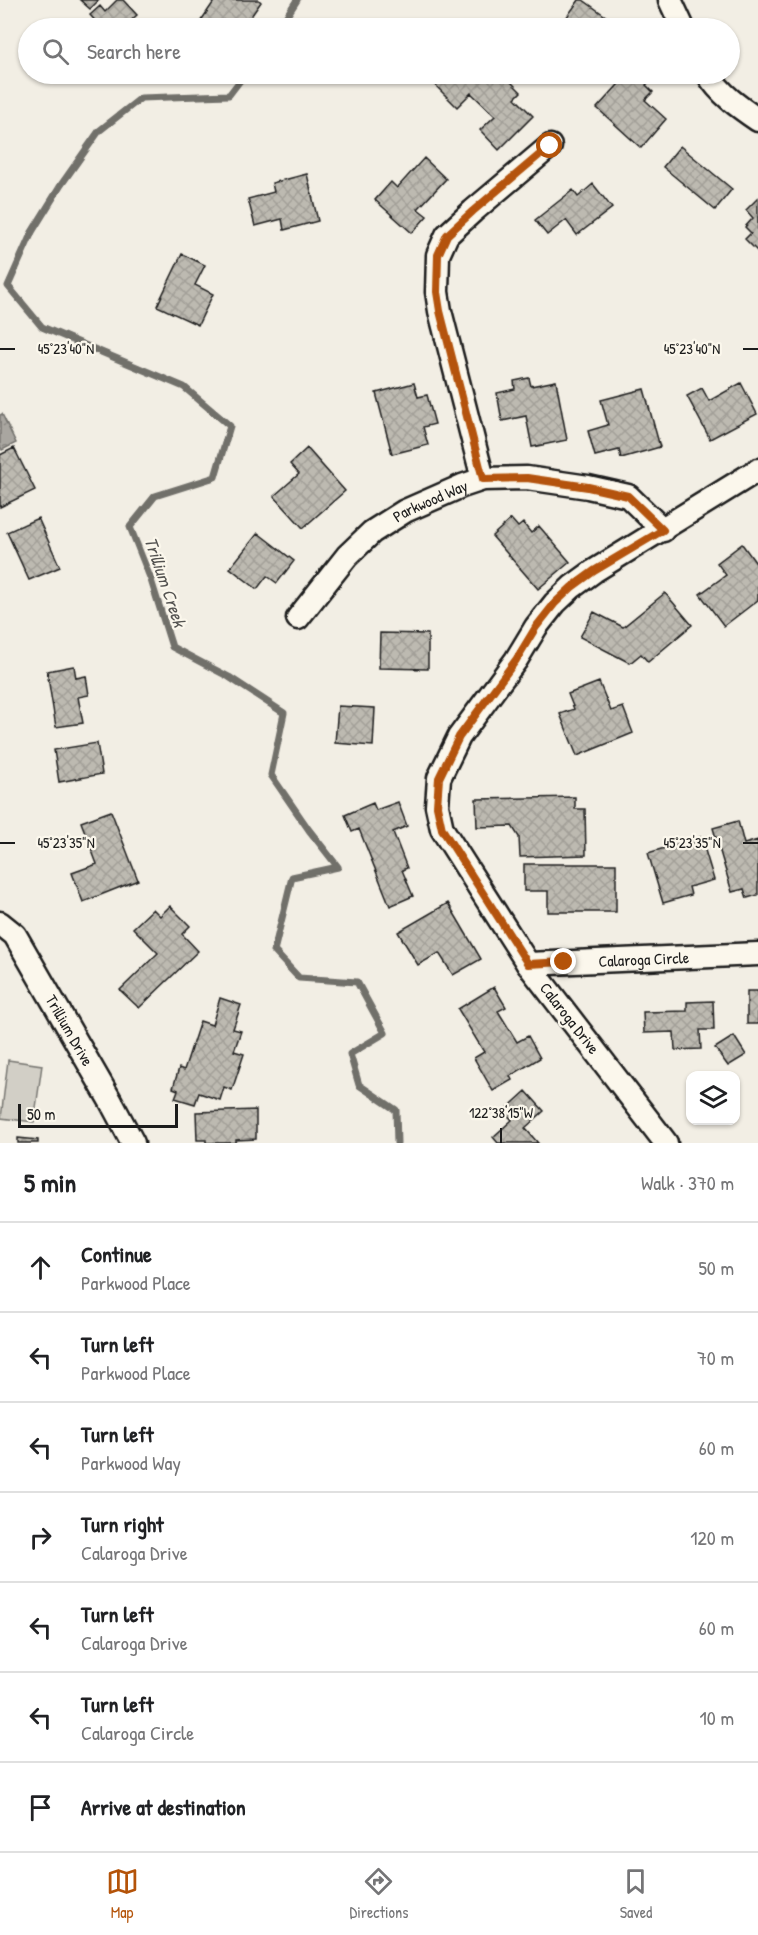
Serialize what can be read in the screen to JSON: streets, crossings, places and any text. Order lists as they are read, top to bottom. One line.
{"streets":{"street":["Parkwood Way","Calaroga Circle","Calaroga Drive","Trillium Drive"]},"crossings":[["Parkwood Way","Calaroga Drive"],["Calaroga Circle","Calaroga Drive"]],"water":["Trillium Creek"],"scale_bar":"50 m","page":{"search":"Search here","scale":"50 m","heading":["5 min","Walk · 370 m"],"list":[["Continue","Parkwood Place","50 m"],["Turn left","Parkwood Place","70 m"],["Turn left","Parkwood Way","60 m"],["Turn right","Calaroga Drive","120 m"],["Turn left","Calaroga Drive","60 m"],["Turn left","Calaroga Circle","10 m"],"Arrive at destination"],"nav":["Map","Directions","Saved"]},"coordinates":["45°23'40\"N","45°23'35\"N","122°38'15\"W"]}
